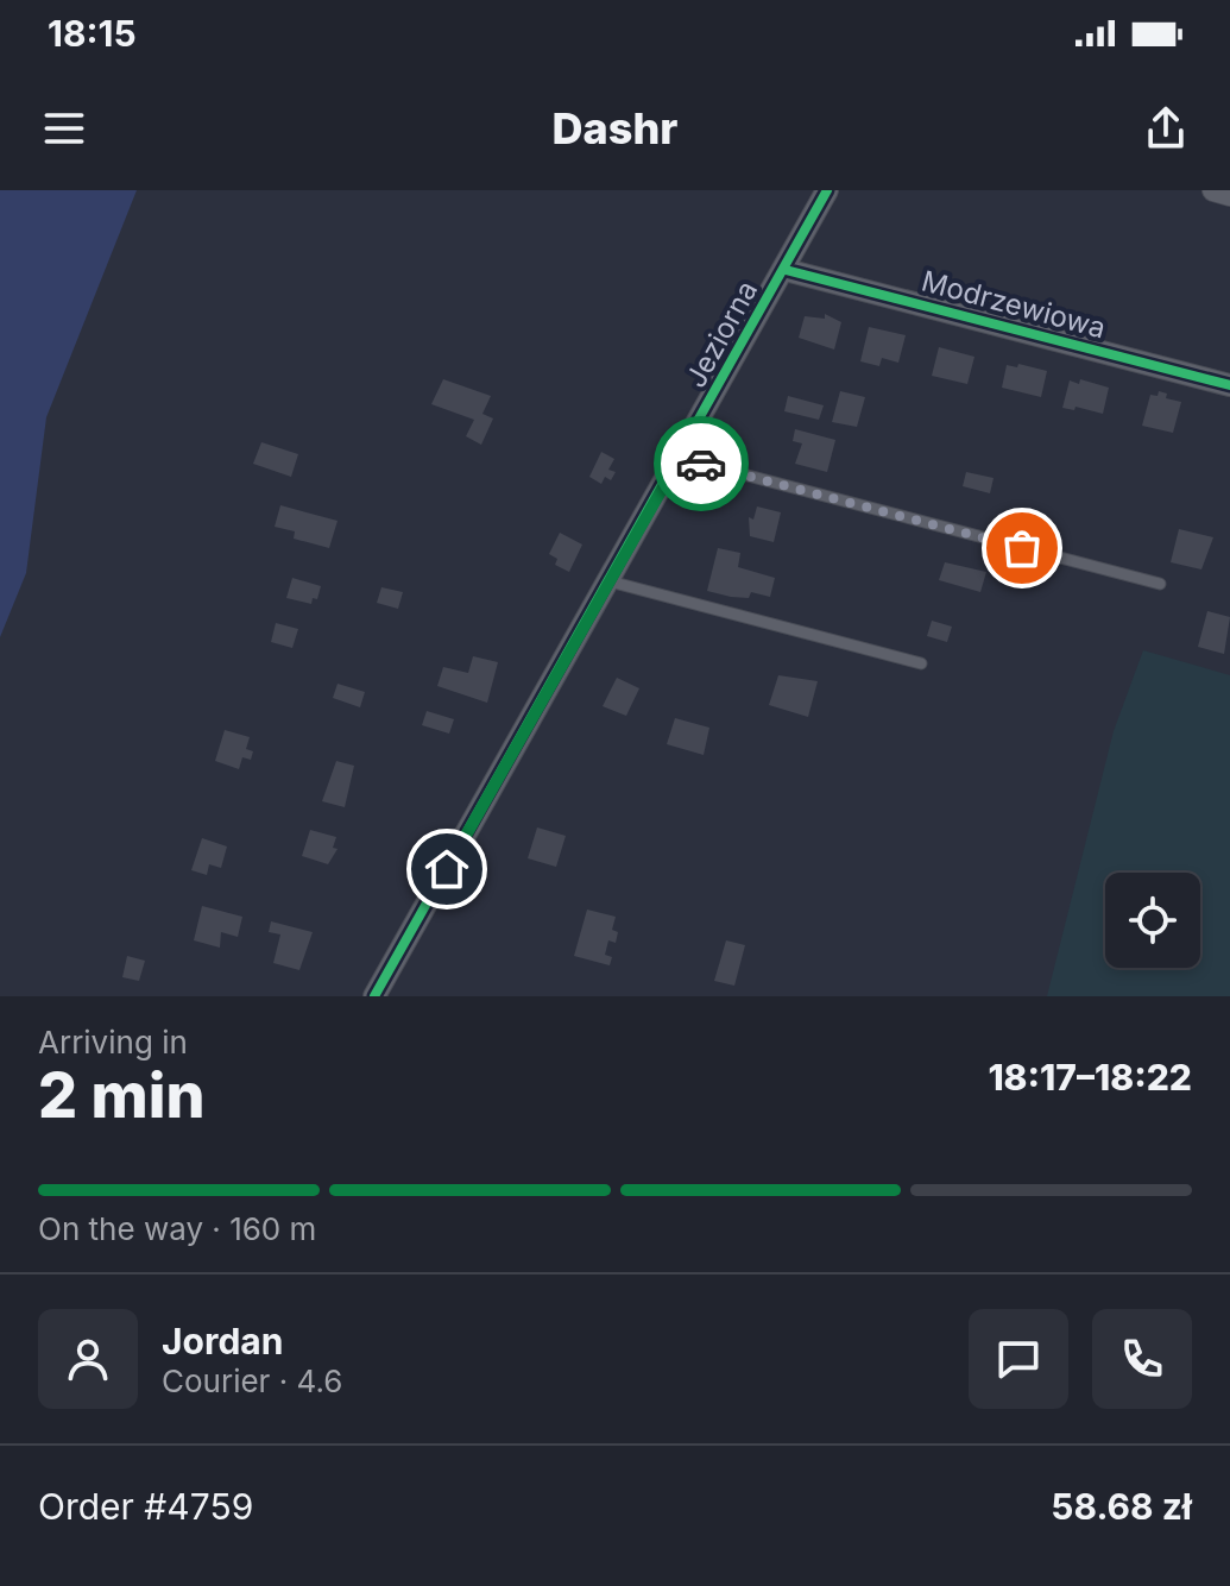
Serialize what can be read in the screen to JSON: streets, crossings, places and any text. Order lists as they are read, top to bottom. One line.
{"streets":{"street":["Modrzewiowa","Jeziorna"]},"crossings":[["Modrzewiowa","Jeziorna"]],"page":{"status":"18:15","header":"Dashr","heading":["2 min","Arriving in","18:17–18:22"],"panel":["Jordan","Courier · 4.6","Order #4759","58.68 zł"],"bar":"On the way · 160 m"}}
